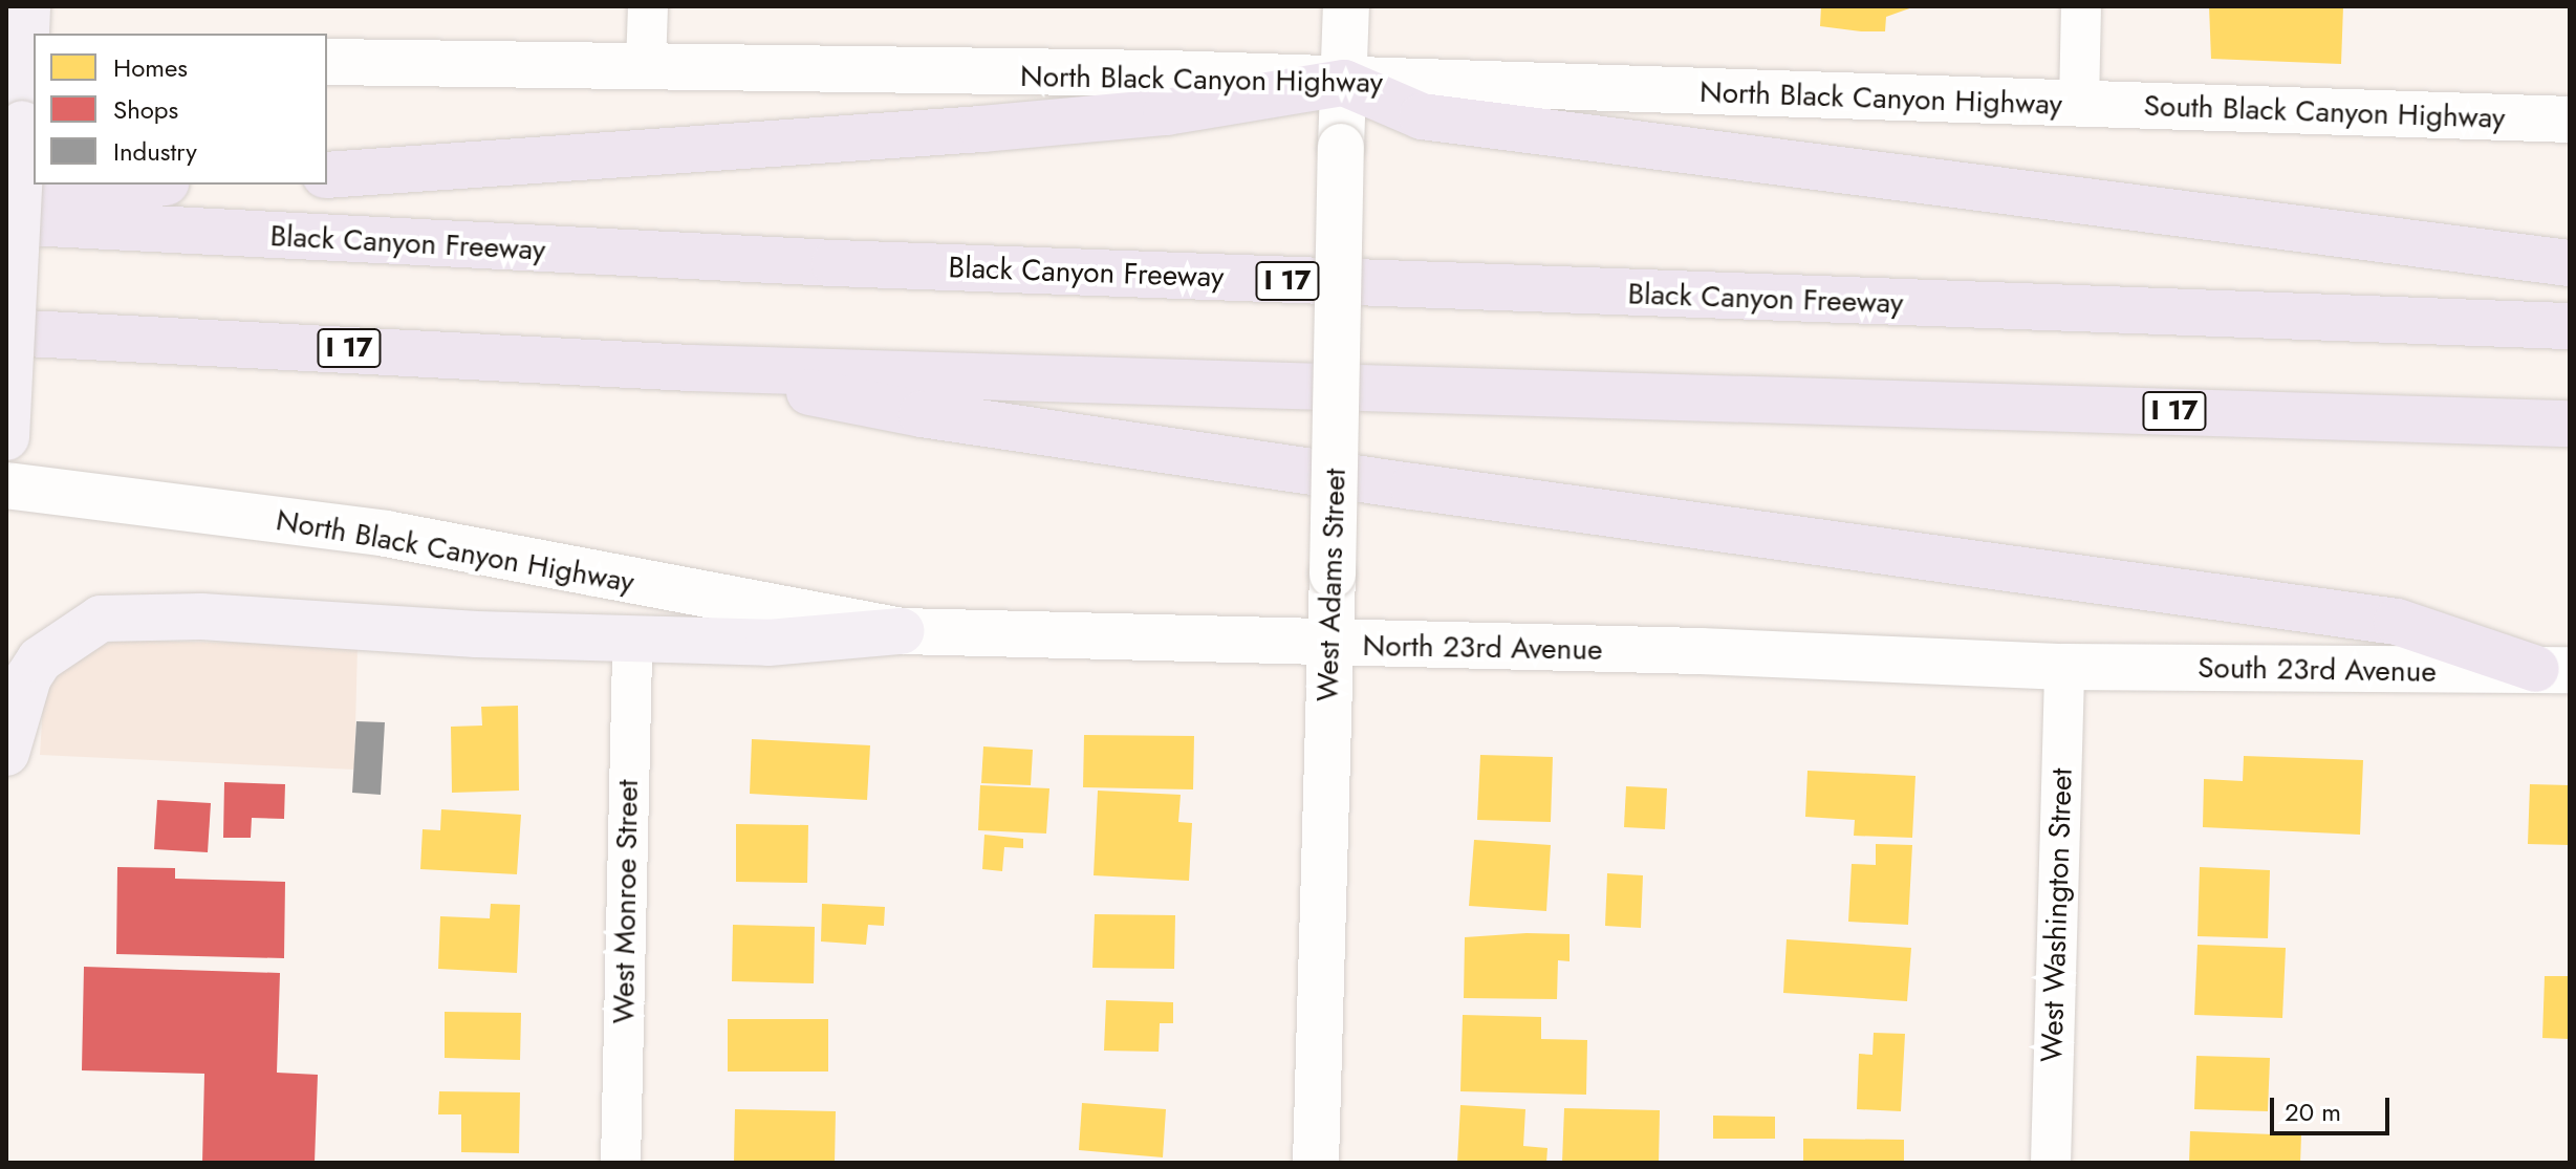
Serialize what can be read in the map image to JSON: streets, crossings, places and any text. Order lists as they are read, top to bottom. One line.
{"streets":{"highway":["Black Canyon Freeway","I 17"],"main road":["North Black Canyon Highway","South Black Canyon Highway","West Adams Street","North 23rd Avenue","South 23rd Avenue"],"street":["West Monroe Street","West Washington Street"]},"crossings":[["North Black Canyon Highway","South Black Canyon Highway"],["North Black Canyon Highway","West Adams Street"],["North Black Canyon Highway","North 23rd Avenue"],["West Adams Street","North 23rd Avenue"],["North 23rd Avenue","South 23rd Avenue"],["North 23rd Avenue","West Washington Street"],["South 23rd Avenue","West Washington Street"]],"legend":["Homes","Shops","Industry"],"scale_bar":"20 m"}
